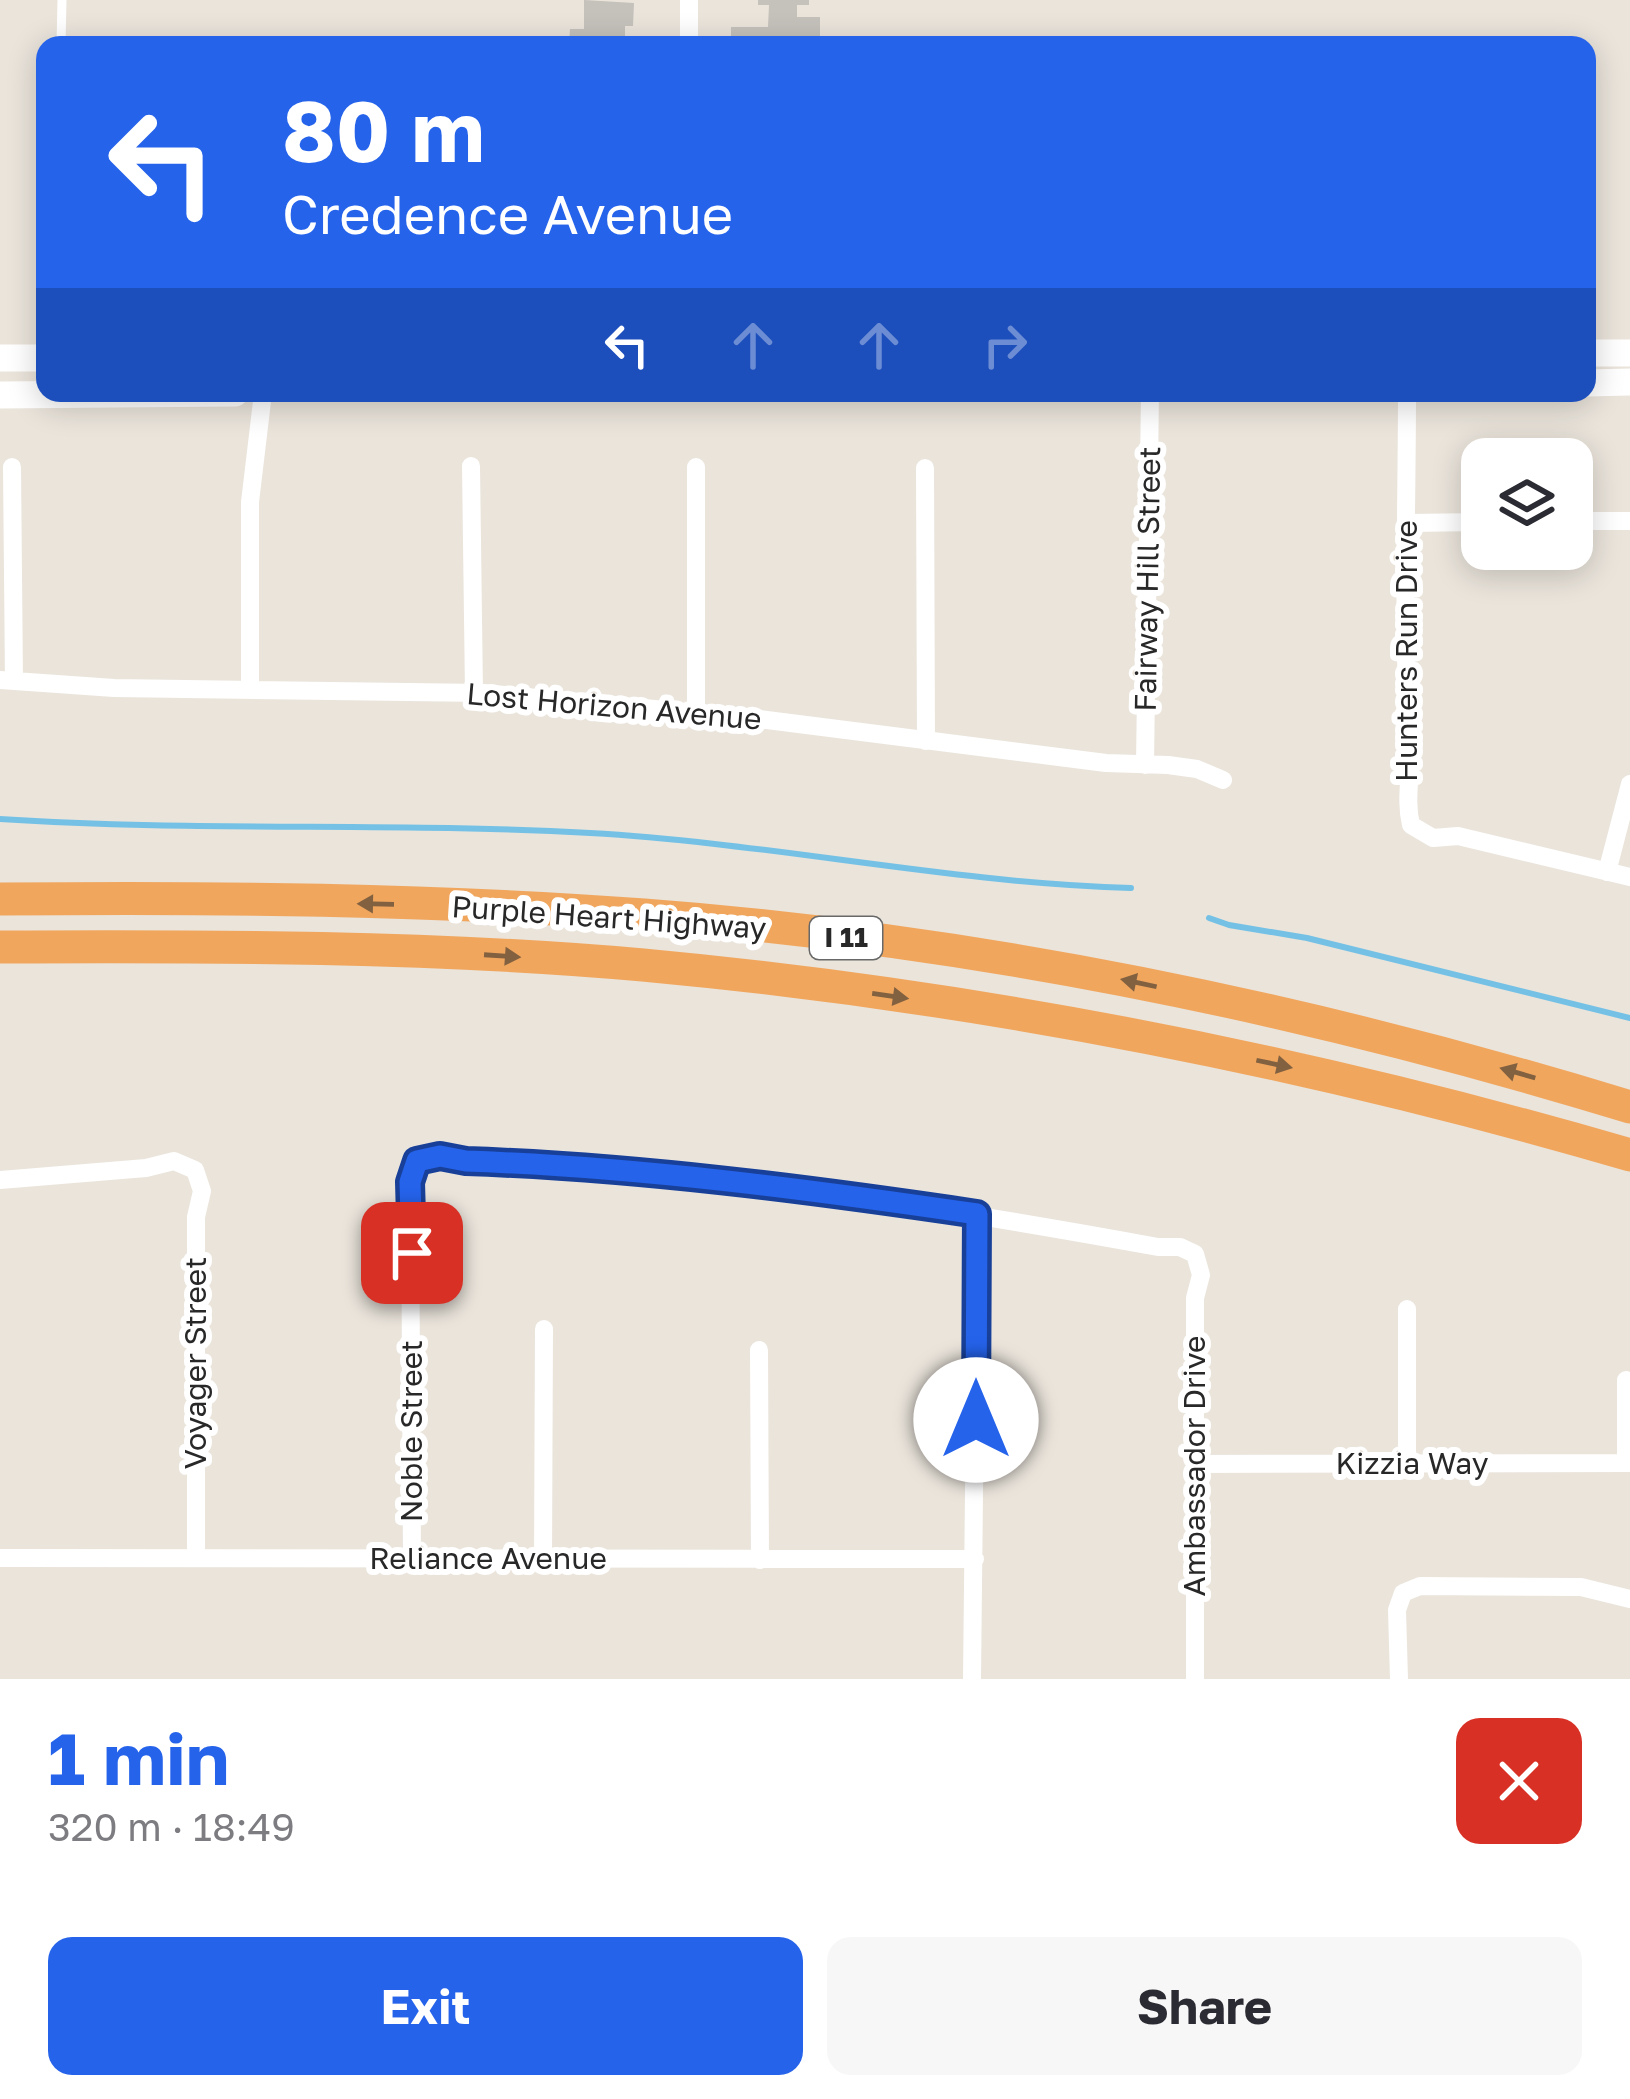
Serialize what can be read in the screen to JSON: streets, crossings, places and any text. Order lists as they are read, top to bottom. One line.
{"streets":{"highway":["Purple Heart Highway","I 11"],"street":["Fairway Hill Street","Hunters Run Drive","Lost Horizon Avenue","Voyager Street","Noble Street","Kizzia Way","Ambassador Drive","Reliance Avenue"]},"crossings":[["Fairway Hill Street","Lost Horizon Avenue"],["Voyager Street","Reliance Avenue"],["Noble Street","Ambassador Drive"],["Noble Street","Reliance Avenue"],["Kizzia Way","Ambassador Drive"]],"page":{"turn":["80 m","Credence Avenue"],"heading":["1 min","320 m · 18:49"],"buttons":["Exit","Share"]}}
